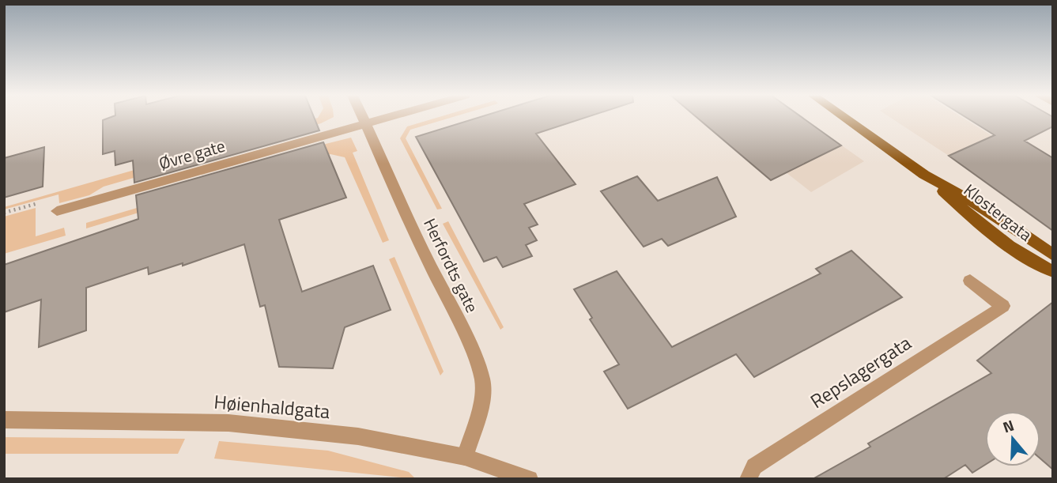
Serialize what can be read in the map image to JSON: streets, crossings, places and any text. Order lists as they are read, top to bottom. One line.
{"streets":{"main road":["Klostergata"],"street":["Øvre gate","Herfordts gate","Repslagergata","Høienhaldgata"]},"crossings":[["Øvre gate","Herfordts gate"],["Herfordts gate","Høienhaldgata"]],"north":"top"}
